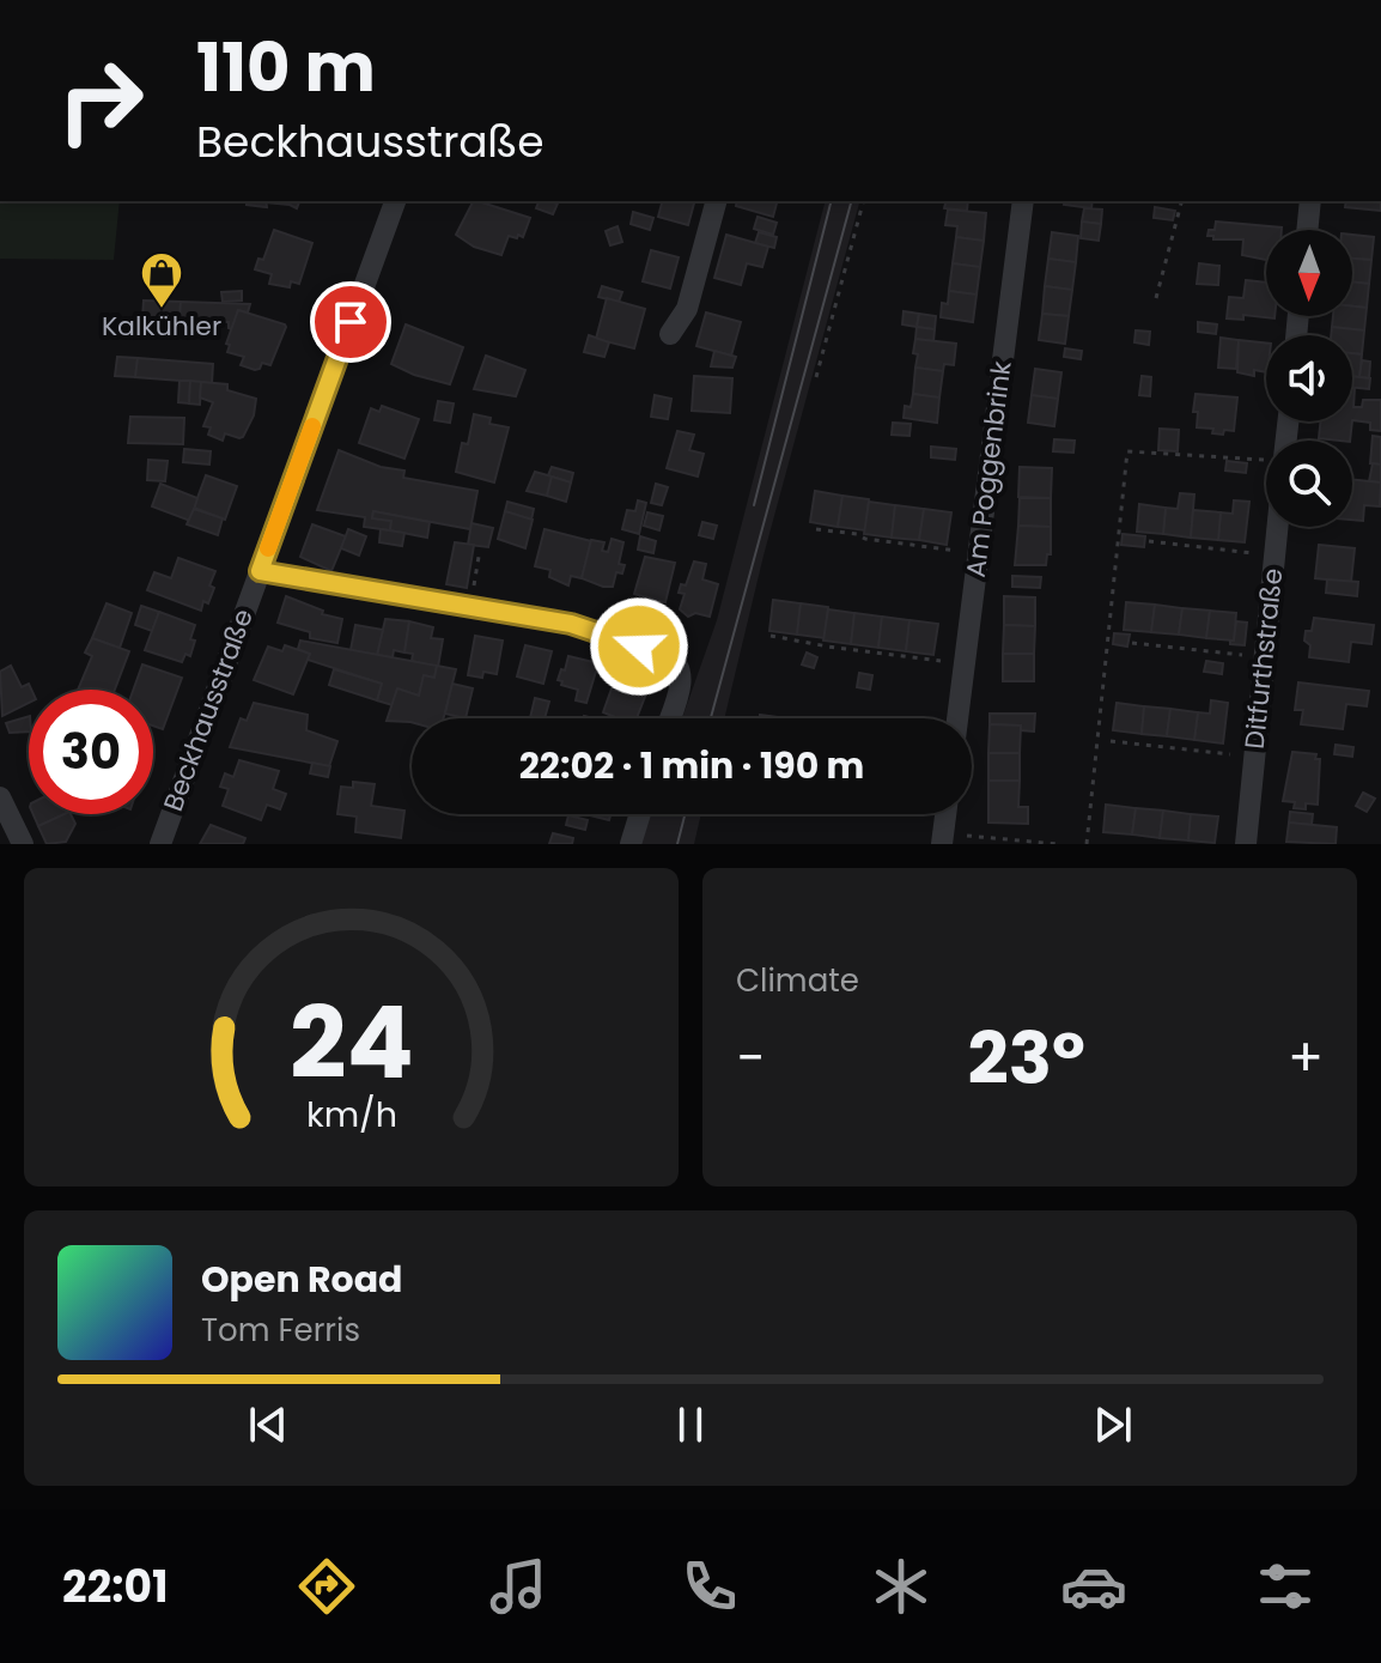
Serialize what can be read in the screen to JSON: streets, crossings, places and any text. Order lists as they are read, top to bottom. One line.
{"streets":{"street":["Am Poggenbrink","Ditfurthstraße","Beckhausstraße"]},"places":{"shop":["Kalkühler"]},"north":"bottom","page":{"turn":["110 m","Beckhausstraße"],"limit":"30","trip":"22:02 · 1 min · 190 m","tile":"Climate","heat":["−","23°","+"],"song":["Open Road","Tom Ferris"],"tabs":"22:01","gauge":["24","km/h"]}}
